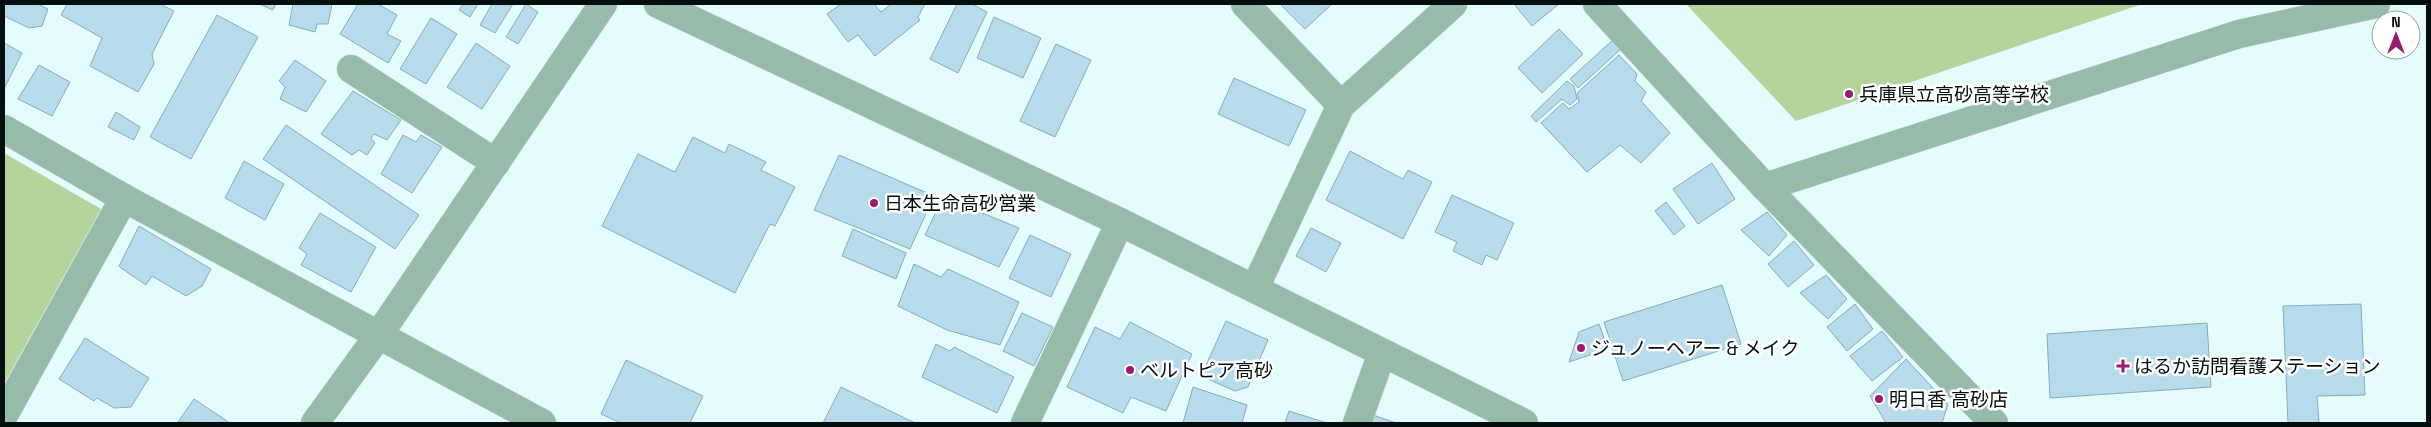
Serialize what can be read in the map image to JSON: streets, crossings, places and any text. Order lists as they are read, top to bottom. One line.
{"places":{"other":["兵庫県立高砂高等学校","日本生命高砂営業","ジュノーヘアー & メイク","ベルトピア高砂","明日香 高砂店"],"health":["はるか訪問看護ステーション"]},"north":"top"}
